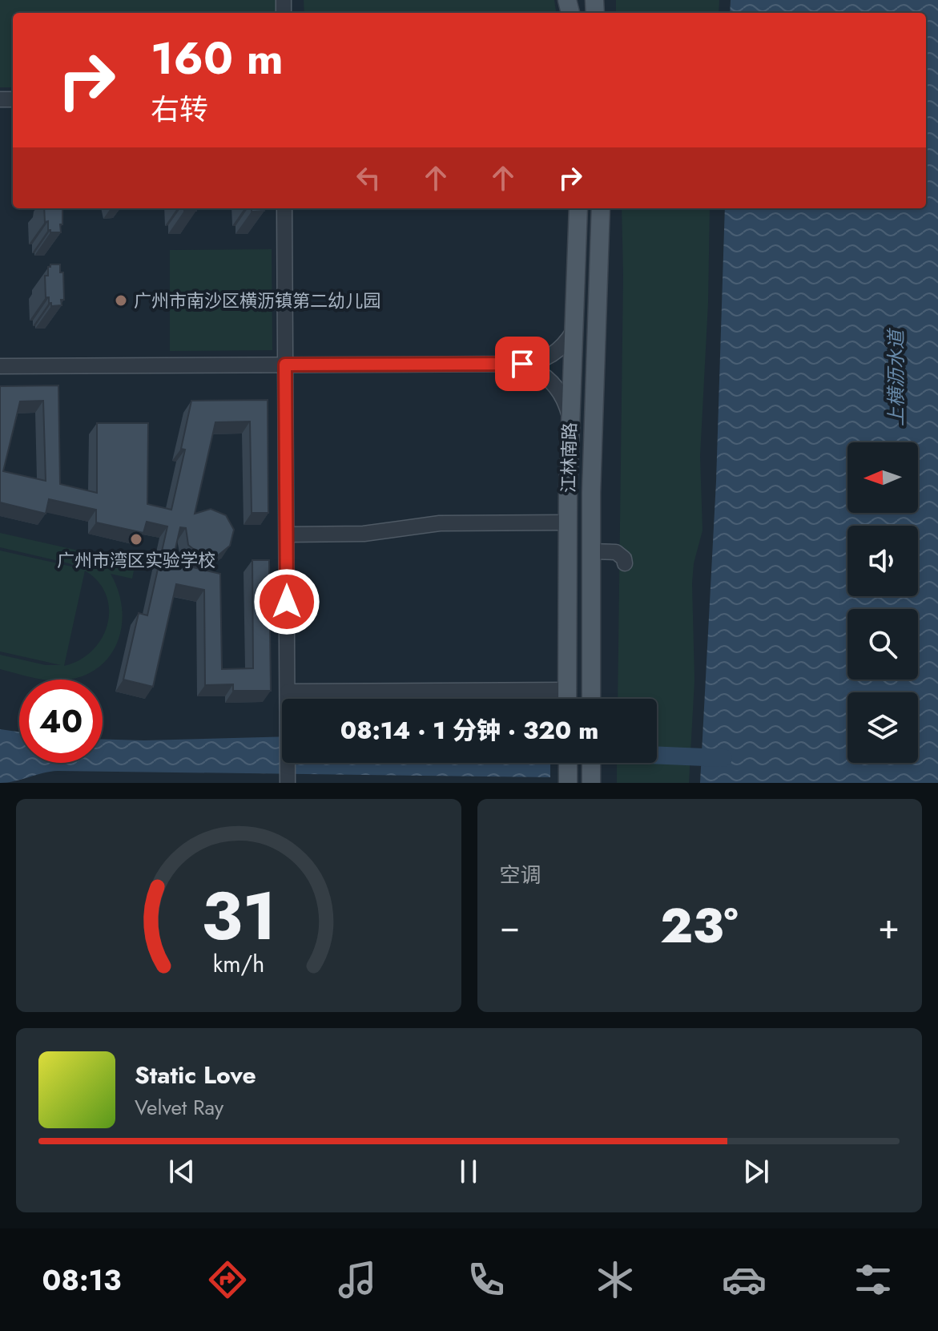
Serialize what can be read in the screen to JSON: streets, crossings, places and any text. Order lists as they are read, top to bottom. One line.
{"streets":{"main road":["江林南路"]},"water":["上横沥水道"],"places":["广州市南沙区横沥镇第二幼儿园","广州市湾区实验学校"],"north":"left","page":{"turn":["160 m","右转"],"limit":"40","trip":"08:14 · 1 分钟 · 320 m","tile":"空调","heat":["−","23°","+"],"song":["Static Love","Velvet Ray"],"tabs":"08:13","gauge":["31","km/h"]}}
